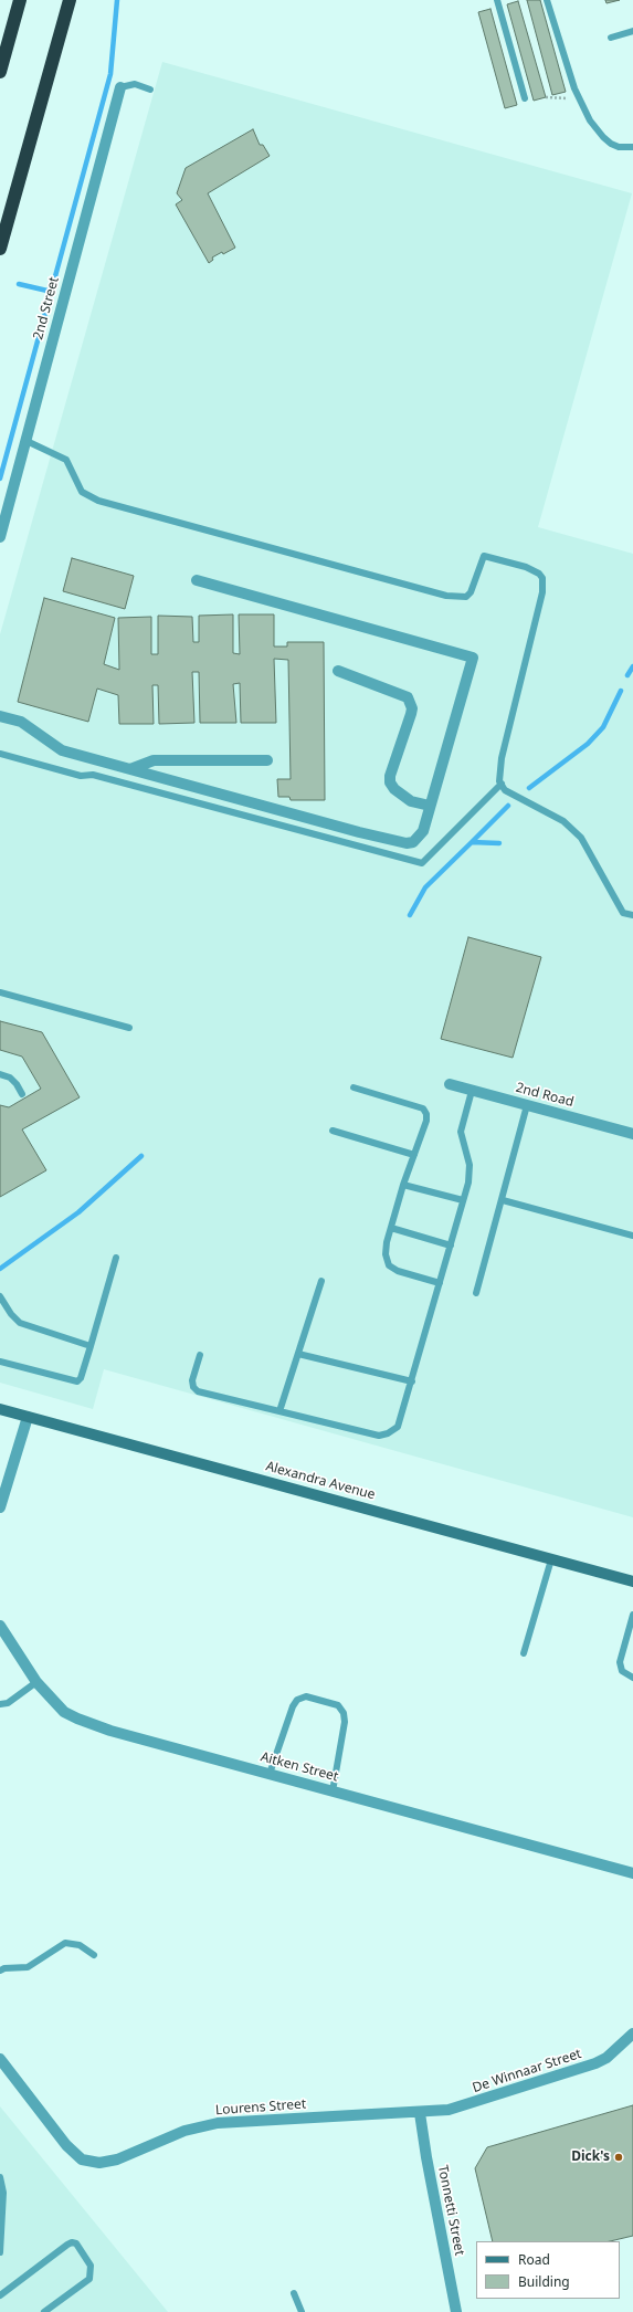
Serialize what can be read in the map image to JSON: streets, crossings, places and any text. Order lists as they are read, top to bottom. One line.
{"streets":{"main road":["Alexandra Avenue"],"street":["2nd Street","2nd Road","Aitken Street","De Winnaar Street","Lourens Street","Tonnetti Street"]},"crossings":[["De Winnaar Street","Lourens Street"],["De Winnaar Street","Tonnetti Street"],["Lourens Street","Tonnetti Street"]],"places":["Dick's"],"legend":["Road","Building"]}
